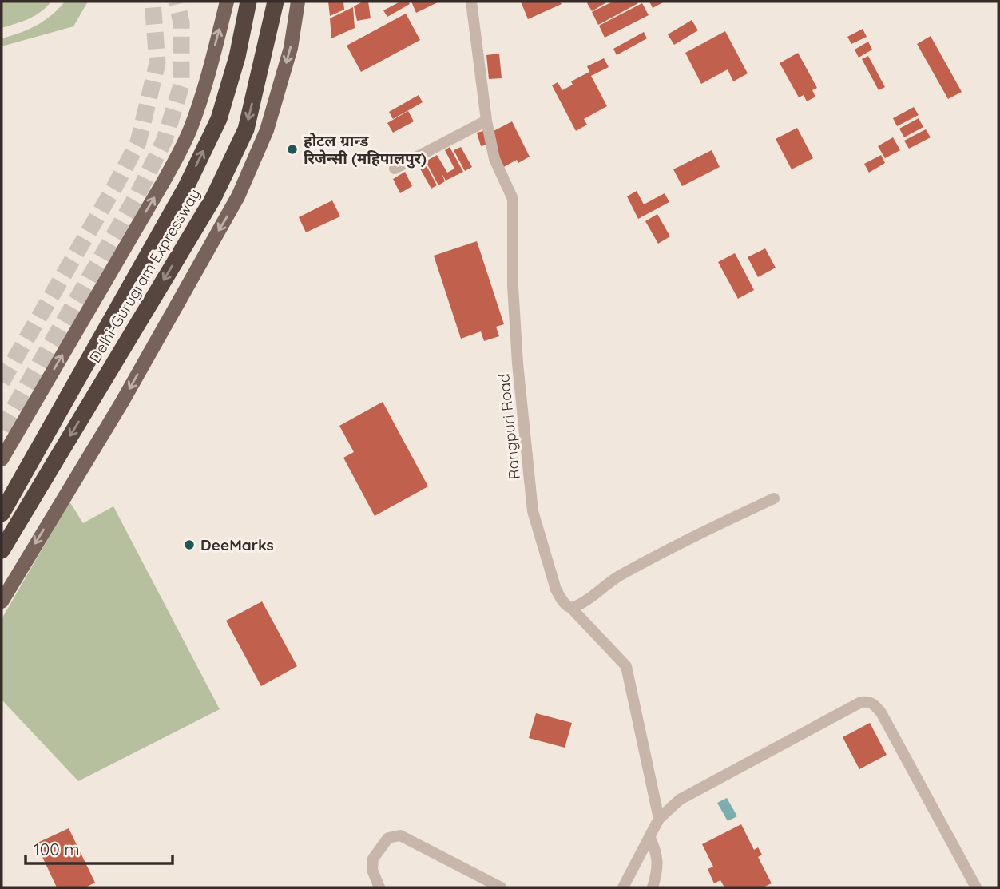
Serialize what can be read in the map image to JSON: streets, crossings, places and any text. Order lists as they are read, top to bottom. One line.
{"streets":{"highway":["Delhi-Gurugram Expressway"],"street":["Rangpuri Road"]},"places":["होटल ग्रान्ड रिजेन्सी (महिपालपुर)","DeeMarks"],"scale_bar":"100 m"}
